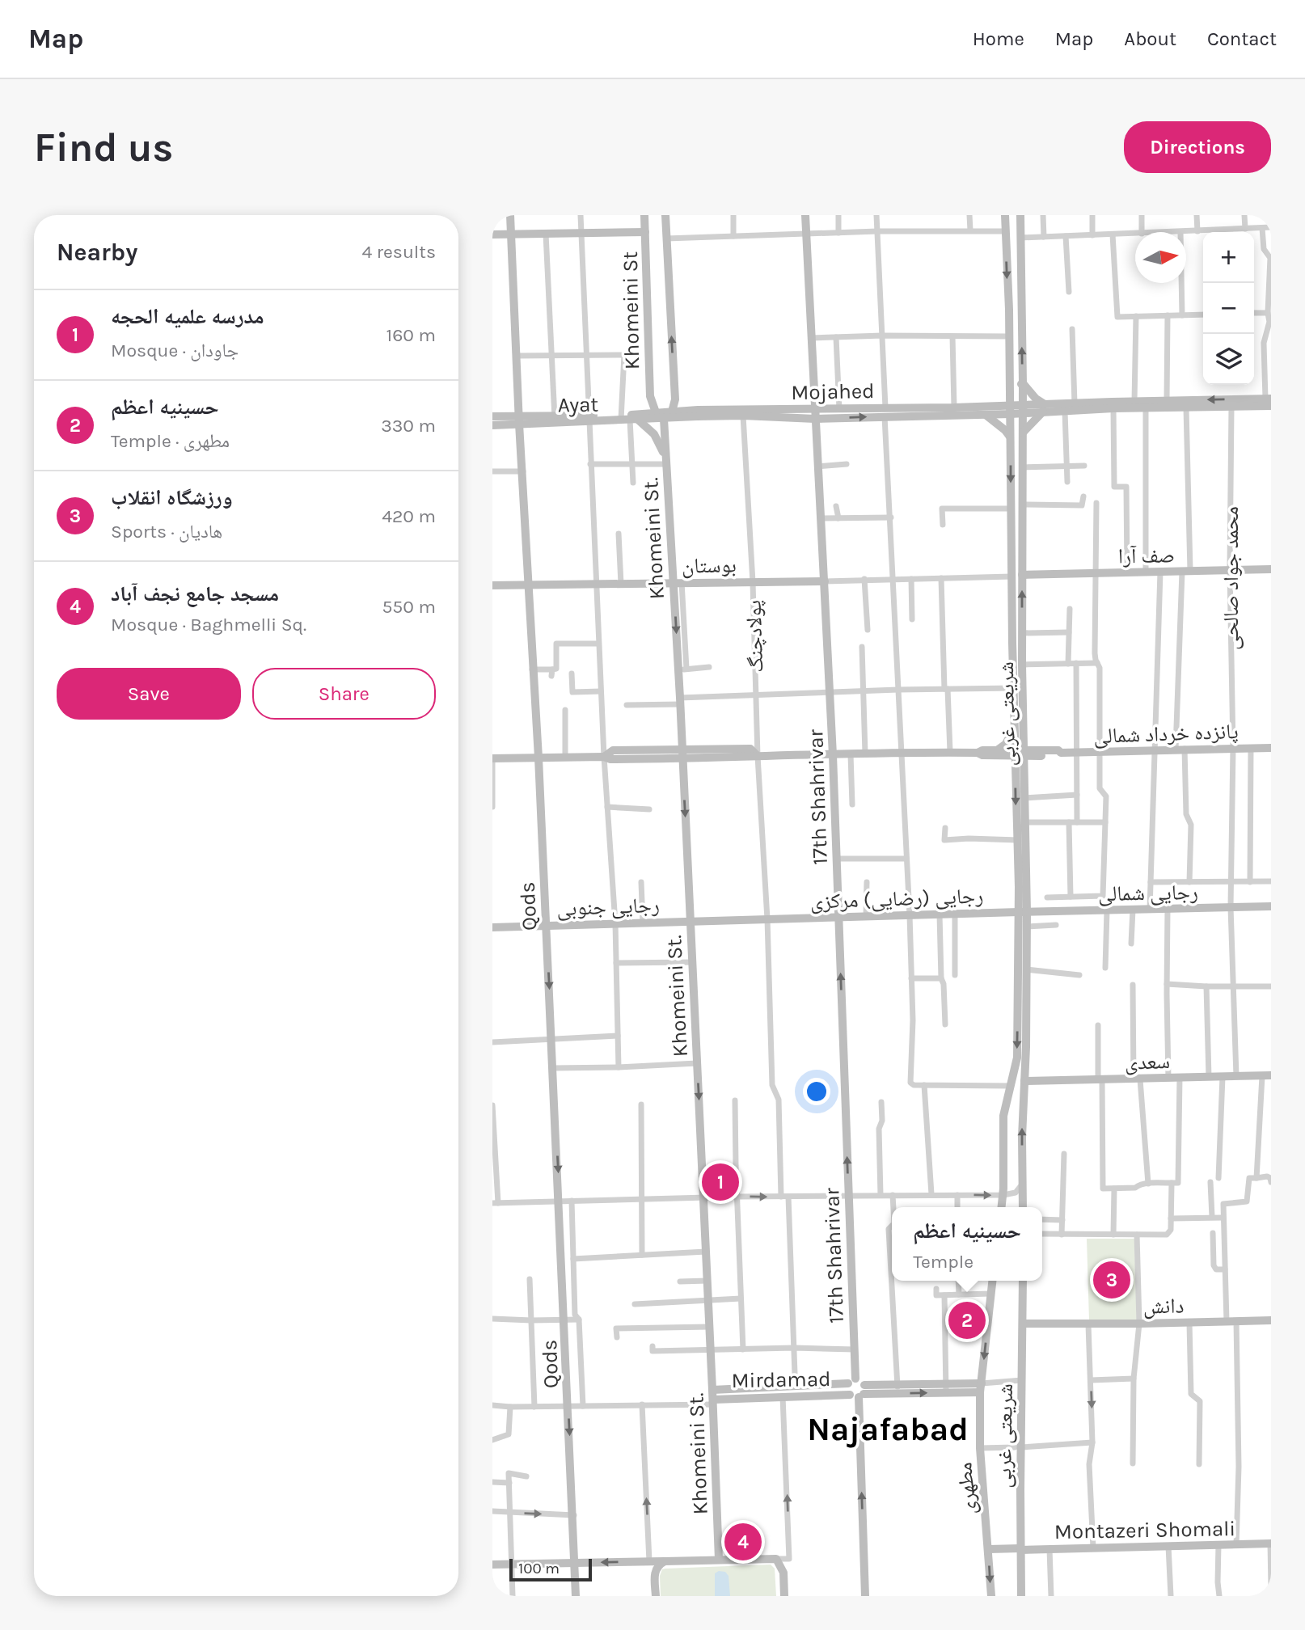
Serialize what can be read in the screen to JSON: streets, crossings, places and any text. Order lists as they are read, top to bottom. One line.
{"streets":{"main road":["Khomeini St","Mojahed","Ayat","Khomeini St.","صف آرا","بوستان","شریعتی غربی","پانزده خرداد شمالی","17th Shahrivar","رجایی شمالی","رجایی (رضایی) مرکزی","Qods","رجایی جنوبی","سعدی","دانش","Mirdamad","مطهری","Montazeri Shomali"],"street":["محمد جواد صالحی","پولادچنگ"]},"crossings":[["Khomeini St","Mojahed"],["Mojahed","Ayat"],["Mojahed","شریعتی غربی"],["Mojahed","17th Shahrivar"],["Ayat","Khomeini St."],["Ayat","پولادچنگ"],["Ayat","17th Shahrivar"],["Ayat","Qods"],["Khomeini St.","بوستان"],["Khomeini St.","رجایی (رضایی) مرکزی"],["Khomeini St.","رجایی جنوبی"],["Khomeini St.","Mirdamad"],["صف آرا","محمد جواد صالحی"],["صف آرا","شریعتی غربی"],["بوستان","پولادچنگ"],["بوستان","17th Shahrivar"],["بوستان","Qods"],["محمد جواد صالحی","پانزده خرداد شمالی"],["محمد جواد صالحی","رجایی شمالی"],["محمد جواد صالحی","سعدی"],["پولادچنگ","رجایی (رضایی) مرکزی"],["شریعتی غربی","پانزده خرداد شمالی"],["شریعتی غربی","رجایی شمالی"],["شریعتی غربی","رجایی (رضایی) مرکزی"],["شریعتی غربی","سعدی"],["شریعتی غربی","دانش"],["شریعتی غربی","Montazeri Shomali"],["17th Shahrivar","رجایی (رضایی) مرکزی"],["17th Shahrivar","Mirdamad"],["رجایی شمالی","رجایی (رضایی) مرکزی"],["رجایی (رضایی) مرکزی","رجایی جنوبی"],["Qods","رجایی جنوبی"],["Mirdamad","مطهری"],["مطهری","Montazeri Shomali"]],"one_way":["مطهری"],"districts":["Najafabad"],"scale_bar":"100 m","north":"right","page":{"header":"Map","nav":["Home","Map","About","Contact"],"buttons":["Directions",["Save","Share"]],"title":"Find us","heading":["Nearby","4 results"],"map_buttons":["+","−"],"list":[{"mark":"1","name":"مدرسه علمیه الحجه","note":"Mosque · جاودان","value":"160 m"},{"mark":"2","name":"حسینیه اعظم","note":"Temple · مطهری","value":"330 m"},{"mark":"3","name":"ورزشگاه انقلاب","note":"Sports · هادیان","value":"420 m"},{"mark":"4","name":"مسجد جامع نجف آباد","note":"Mosque · Baghmelli Sq.","value":"550 m"}],"pins":["1","3","2","4"],"popup":["حسینیه اعظم","Temple"],"scale":"100 m"}}
